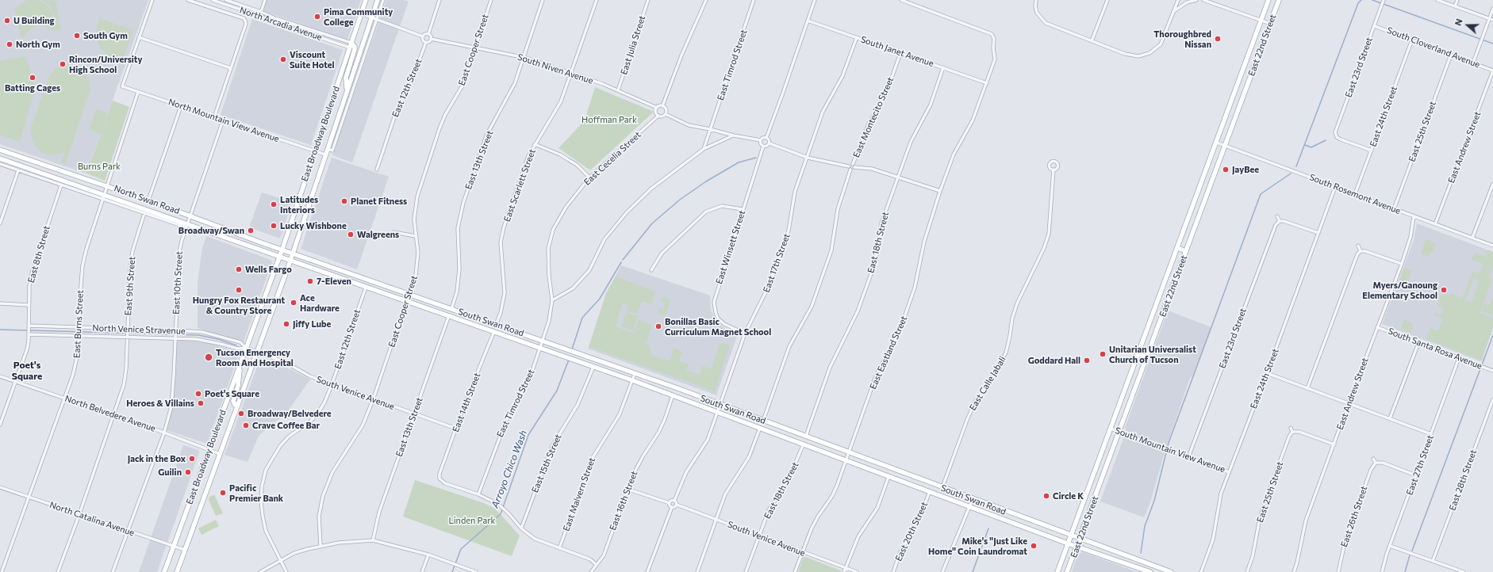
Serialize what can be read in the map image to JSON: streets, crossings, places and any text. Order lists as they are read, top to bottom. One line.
{"streets":{"main road":["East 22nd Street","East Broadway Boulevard","North Swan Road","South Swan Road"],"street":["North Arcadia Avenue","East Julia Street","South Cloverland Avenue","East Cooper Street","South Janet Avenue","East Timrod Street","East 23rd Street","South Niven Avenue","East 12th Street","East 24th Street","East Montecito Street","North Mountain View Avenue","East 25th Street","East Andrew Street","East Cecelia Street","East 13th Street","East Scarlett Street","South Rosemont Avenue","East 18th Street","East Winsett Street","East 8th Street","East 17th Street","East 10th Street","East 9th Street","East Burns Street","North Venice Stravenue","South Santa Rosa Avenue","East Eastland Street","East Calle Jabali","South Venice Avenue","East 14th Street","North Belvedere Avenue","South Mountain View Avenue","East 15th Street","East 27th Street","East 28th Street","East Malvern Street","East 16th Street","East 26th Street","North Catalina Avenue","East 20th Street"]},"crossings":[["North Arcadia Avenue","East Broadway Boulevard"],["East Julia Street","South Niven Avenue"],["East 22nd Street","South Rosemont Avenue"],["East 22nd Street","South Swan Road"],["East 22nd Street","South Mountain View Avenue"],["South Cloverland Avenue","East 23rd Street"],["South Cloverland Avenue","East 24th Street"],["South Cloverland Avenue","East 25th Street"],["South Cloverland Avenue","East Andrew Street"],["East Cooper Street","South Niven Avenue"],["East Cooper Street","South Swan Road"],["East Cooper Street","South Venice Avenue"],["South Janet Avenue","East Montecito Street"],["South Janet Avenue","East 18th Street"],["South Janet Avenue","East 17th Street"],["South Janet Avenue","East Eastland Street"],["East Timrod Street","East Cecelia Street"],["East Timrod Street","South Swan Road"],["East Timrod Street","East 14th Street"],["East 23rd Street","South Mountain View Avenue"],["South Niven Avenue","East 12th Street"],["South Niven Avenue","East Cecelia Street"],["South Niven Avenue","East 13th Street"],["South Niven Avenue","East Scarlett Street"],["East 12th Street","South Swan Road"],["East 12th Street","South Venice Avenue"],["East 24th Street","South Rosemont Avenue"],["East 24th Street","South Mountain View Avenue"],["North Mountain View Avenue","East Broadway Boulevard"],["North Mountain View Avenue","East 10th Street"],["North Mountain View Avenue","East Burns Street"],["East 25th Street","South Rosemont Avenue"],["East Broadway Boulevard","North Swan Road"],["East Broadway Boulevard","South Swan Road"],["East Broadway Boulevard","North Venice Stravenue"],["East Broadway Boulevard","South Venice Avenue"],["East Broadway Boulevard","North Belvedere Avenue"],["East Broadway Boulevard","North Catalina Avenue"],["East Andrew Street","South Rosemont Avenue"],["East Andrew Street","South Santa Rosa Avenue"],["East Cecelia Street","South Swan Road"],["East 13th Street","South Swan Road"],["East 13th Street","South Venice Avenue"],["East Scarlett Street","South Swan Road"],["North Swan Road","East 8th Street"],["North Swan Road","East 10th Street"],["North Swan Road","East 9th Street"],["North Swan Road","South Swan Road"],["North Swan Road","East Burns Street"],["East 18th Street","South Swan Road"],["East 18th Street","South Venice Avenue"],["East Winsett Street","East 17th Street"],["East 8th Street","North Venice Stravenue"],["East 8th Street","North Belvedere Avenue"],["East 17th Street","South Swan Road"],["East 17th Street","South Venice Avenue"],["East 10th Street","North Venice Stravenue"],["East 10th Street","North Belvedere Avenue"],["East 10th Street","North Catalina Avenue"],["East 9th Street","North Venice Stravenue"],["East 9th Street","North Belvedere Avenue"],["East 9th Street","North Catalina Avenue"],["South Swan Road","East Eastland Street"],["South Swan Road","East Calle Jabali"],["South Swan Road","East 14th Street"],["South Swan Road","East 15th Street"],["South Swan Road","East Malvern Street"],["South Swan Road","East 16th Street"],["South Swan Road","East 20th Street"],["East Burns Street","North Venice Stravenue"],["East Burns Street","North Belvedere Avenue"],["East Burns Street","North Catalina Avenue"],["North Venice Stravenue","South Venice Avenue"],["South Santa Rosa Avenue","East 27th Street"],["East Eastland Street","South Venice Avenue"],["South Venice Avenue","East 14th Street"]],"districts":["Poet's Square"],"water":["Arroyo Chico Wash"],"parks":["Hoffman Park","Burns Park","Linden Park"],"places":["Pima Community College","U Building","South Gym","Thoroughbred Nissan","North Gym","Viscount Suite Hotel","Rincon/University High School","Batting Cages","JayBee","Planet Fitness","Latitudes Interiors","Lucky Wishbone","Broadway/Swan","Walgreens","Wells Fargo","7-Eleven","Hungry Fox Restaurant & Country Store","Myers/Ganoung Elementary School","Ace Hardware","Jiffy Lube","Bonillas Basic Curriculum Magnet School","Unitarian Universalist Church of Tucson","Tucson Emergency Room And Hospital","Goddard Hall","Poet's Square","Heroes & Villains","Broadway/Belvedere","Crave Coffee Bar","Jack in the Box","Guilin","Pacific Premier Bank","Circle K","Mike's \"Just Like Home\" Coin Laundromat"],"north":"left"}
